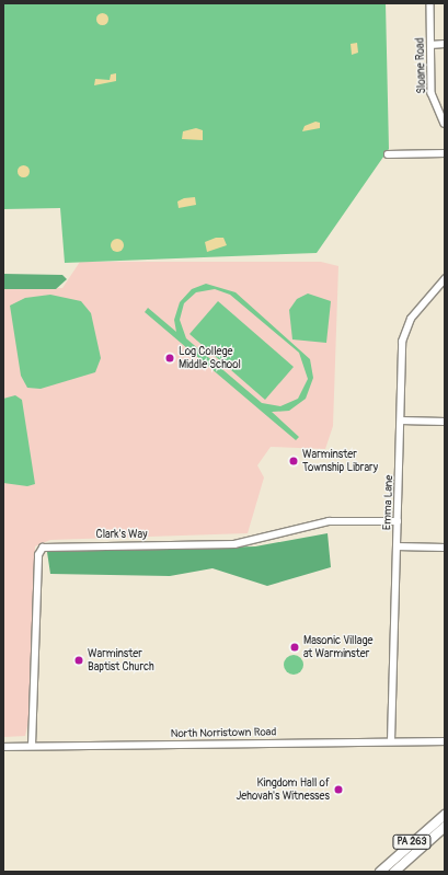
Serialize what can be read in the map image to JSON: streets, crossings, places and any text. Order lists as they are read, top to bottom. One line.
{"streets":{"highway":["PA 263"],"street":["Sloane Road","Emma Lane","Clark's Way","North Norristown Road"]},"crossings":[["Emma Lane","Clark's Way"],["Emma Lane","North Norristown Road"],["Clark's Way","North Norristown Road"]],"places":["Log College Middle School","Warminster Township Library","Masonic Village at Warminster","Warminster Baptist Church","Kingdom Hall of Jehovah's Witnesses"]}
